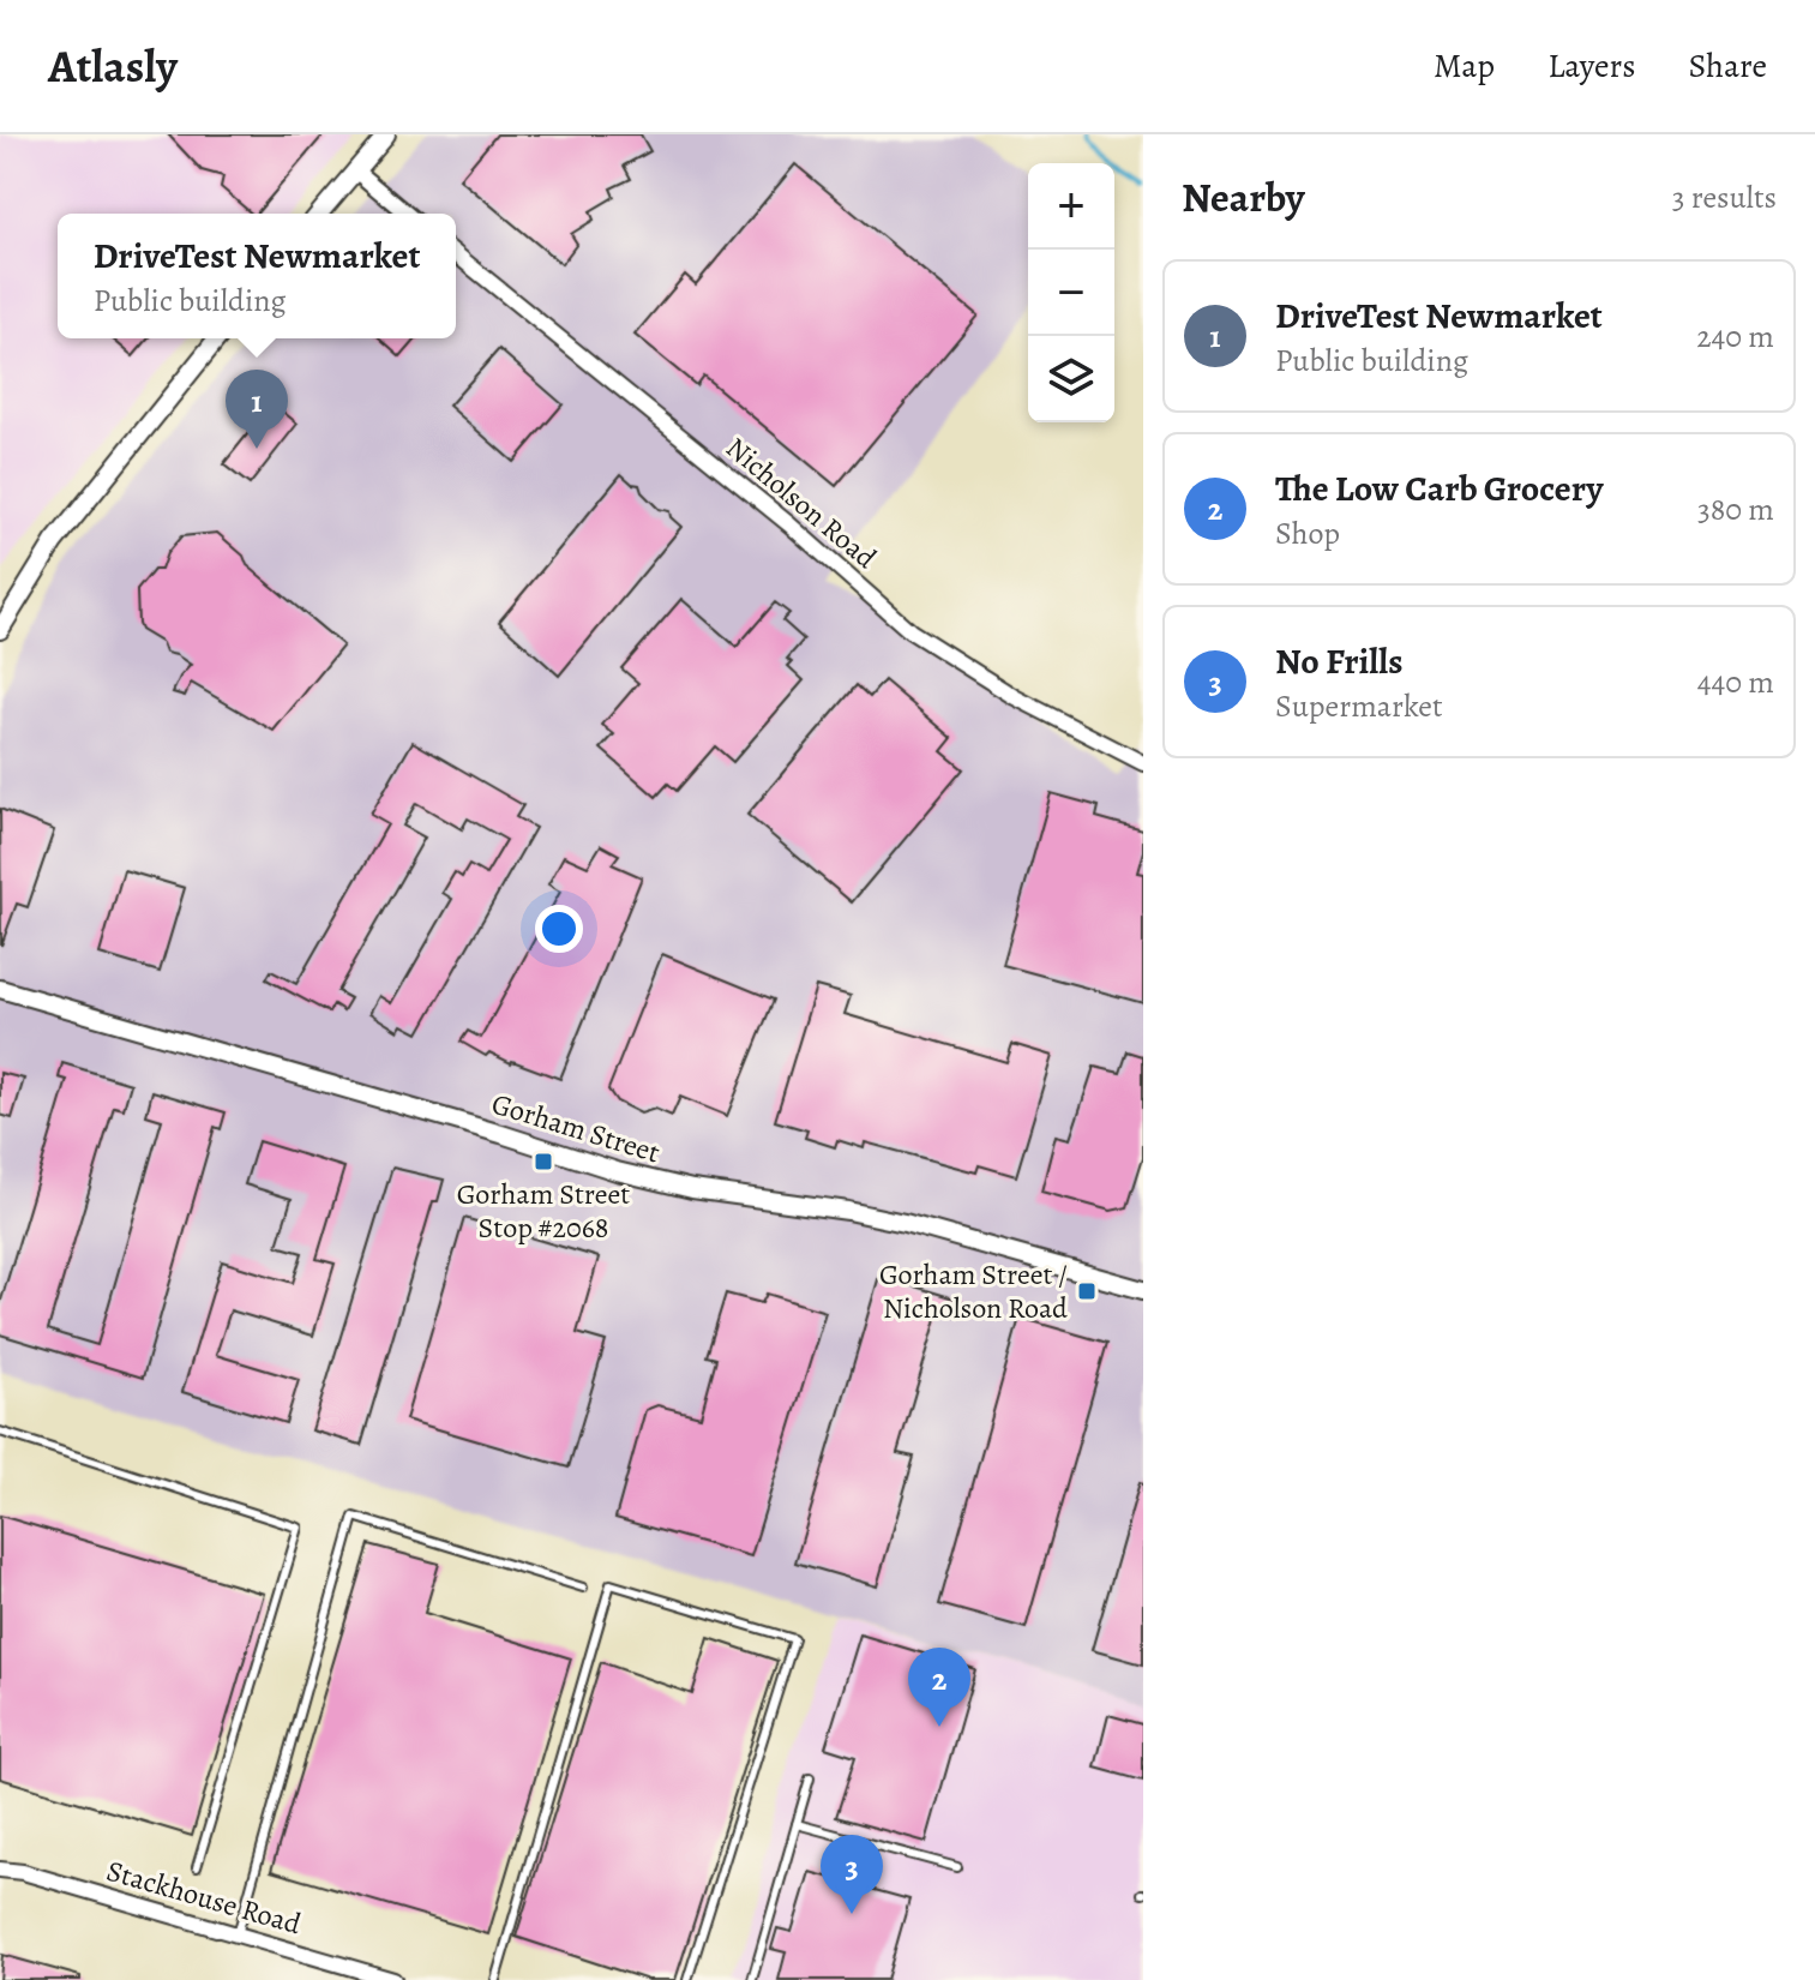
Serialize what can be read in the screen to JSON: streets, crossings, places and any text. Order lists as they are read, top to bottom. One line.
{"streets":{"street":["Nicholson Road","Gorham Street","Stackhouse Road"]},"places":{"transit":["Gorham Street Stop #2068","Gorham Street / Nicholson Road"]},"page":{"header":"Atlasly","nav":["Map","Layers","Share"],"heading":["Nearby","3 results"],"map_buttons":["+","−"],"popup":["DriveTest Newmarket","Public building"],"list":[{"mark":"1","name":"DriveTest Newmarket","note":"Public building","value":"240 m"},{"mark":"2","name":"The Low Carb Grocery","note":"Shop","value":"380 m"},{"mark":"3","name":"No Frills","note":"Supermarket","value":"440 m"}],"pins":["1","2","3"]}}
